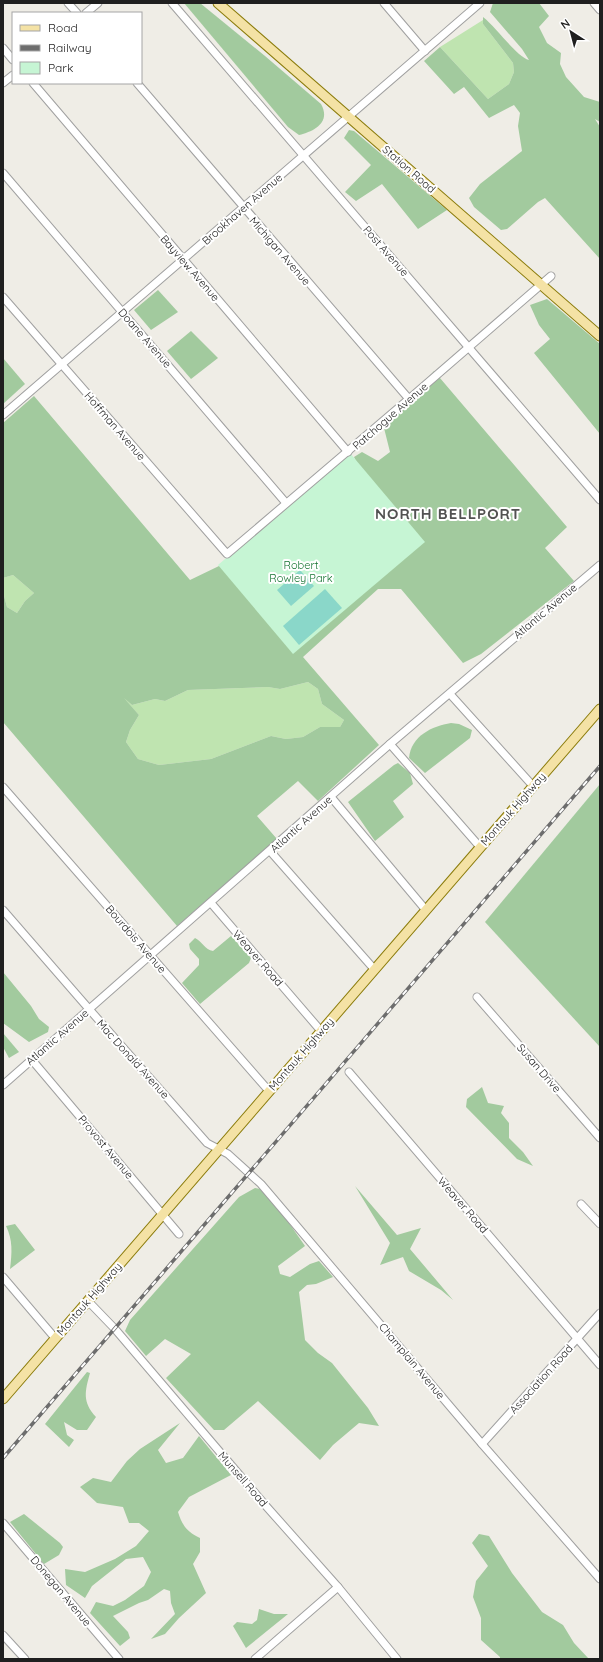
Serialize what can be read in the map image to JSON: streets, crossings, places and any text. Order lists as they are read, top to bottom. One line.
{"streets":{"main road":["Station Road","Montauk Highway"],"street":["Brookhaven Avenue","Michigan Avenue","Post Avenue","Bayview Avenue","Doane Avenue","Patchogue Avenue","Hoffman Avenue","Atlantic Avenue","Bourdois Avenue","Weaver Road","Mac Donald Avenue","Susan Drive","Provost Avenue","Champlain Avenue","Association Road","Munsell Road","Donegan Avenue"]},"crossings":[["Station Road","Brookhaven Avenue"],["Station Road","Patchogue Avenue"],["Brookhaven Avenue","Michigan Avenue"],["Brookhaven Avenue","Post Avenue"],["Brookhaven Avenue","Bayview Avenue"],["Brookhaven Avenue","Doane Avenue"],["Brookhaven Avenue","Hoffman Avenue"],["Michigan Avenue","Patchogue Avenue"],["Post Avenue","Patchogue Avenue"],["Bayview Avenue","Patchogue Avenue"],["Doane Avenue","Patchogue Avenue"],["Patchogue Avenue","Hoffman Avenue"],["Atlantic Avenue","Bourdois Avenue"],["Atlantic Avenue","Weaver Road"],["Atlantic Avenue","Mac Donald Avenue"],["Atlantic Avenue","Provost Avenue"],["Montauk Highway","Bourdois Avenue"],["Montauk Highway","Weaver Road"],["Montauk Highway","Mac Donald Avenue"],["Montauk Highway","Provost Avenue"],["Montauk Highway","Champlain Avenue"],["Montauk Highway","Munsell Road"],["Weaver Road","Association Road"],["Mac Donald Avenue","Champlain Avenue"],["Champlain Avenue","Association Road"]],"districts":["NORTH BELLPORT"],"parks":["Robert Rowley Park"],"legend":["Road","Railway","Park"],"north":"top left"}
